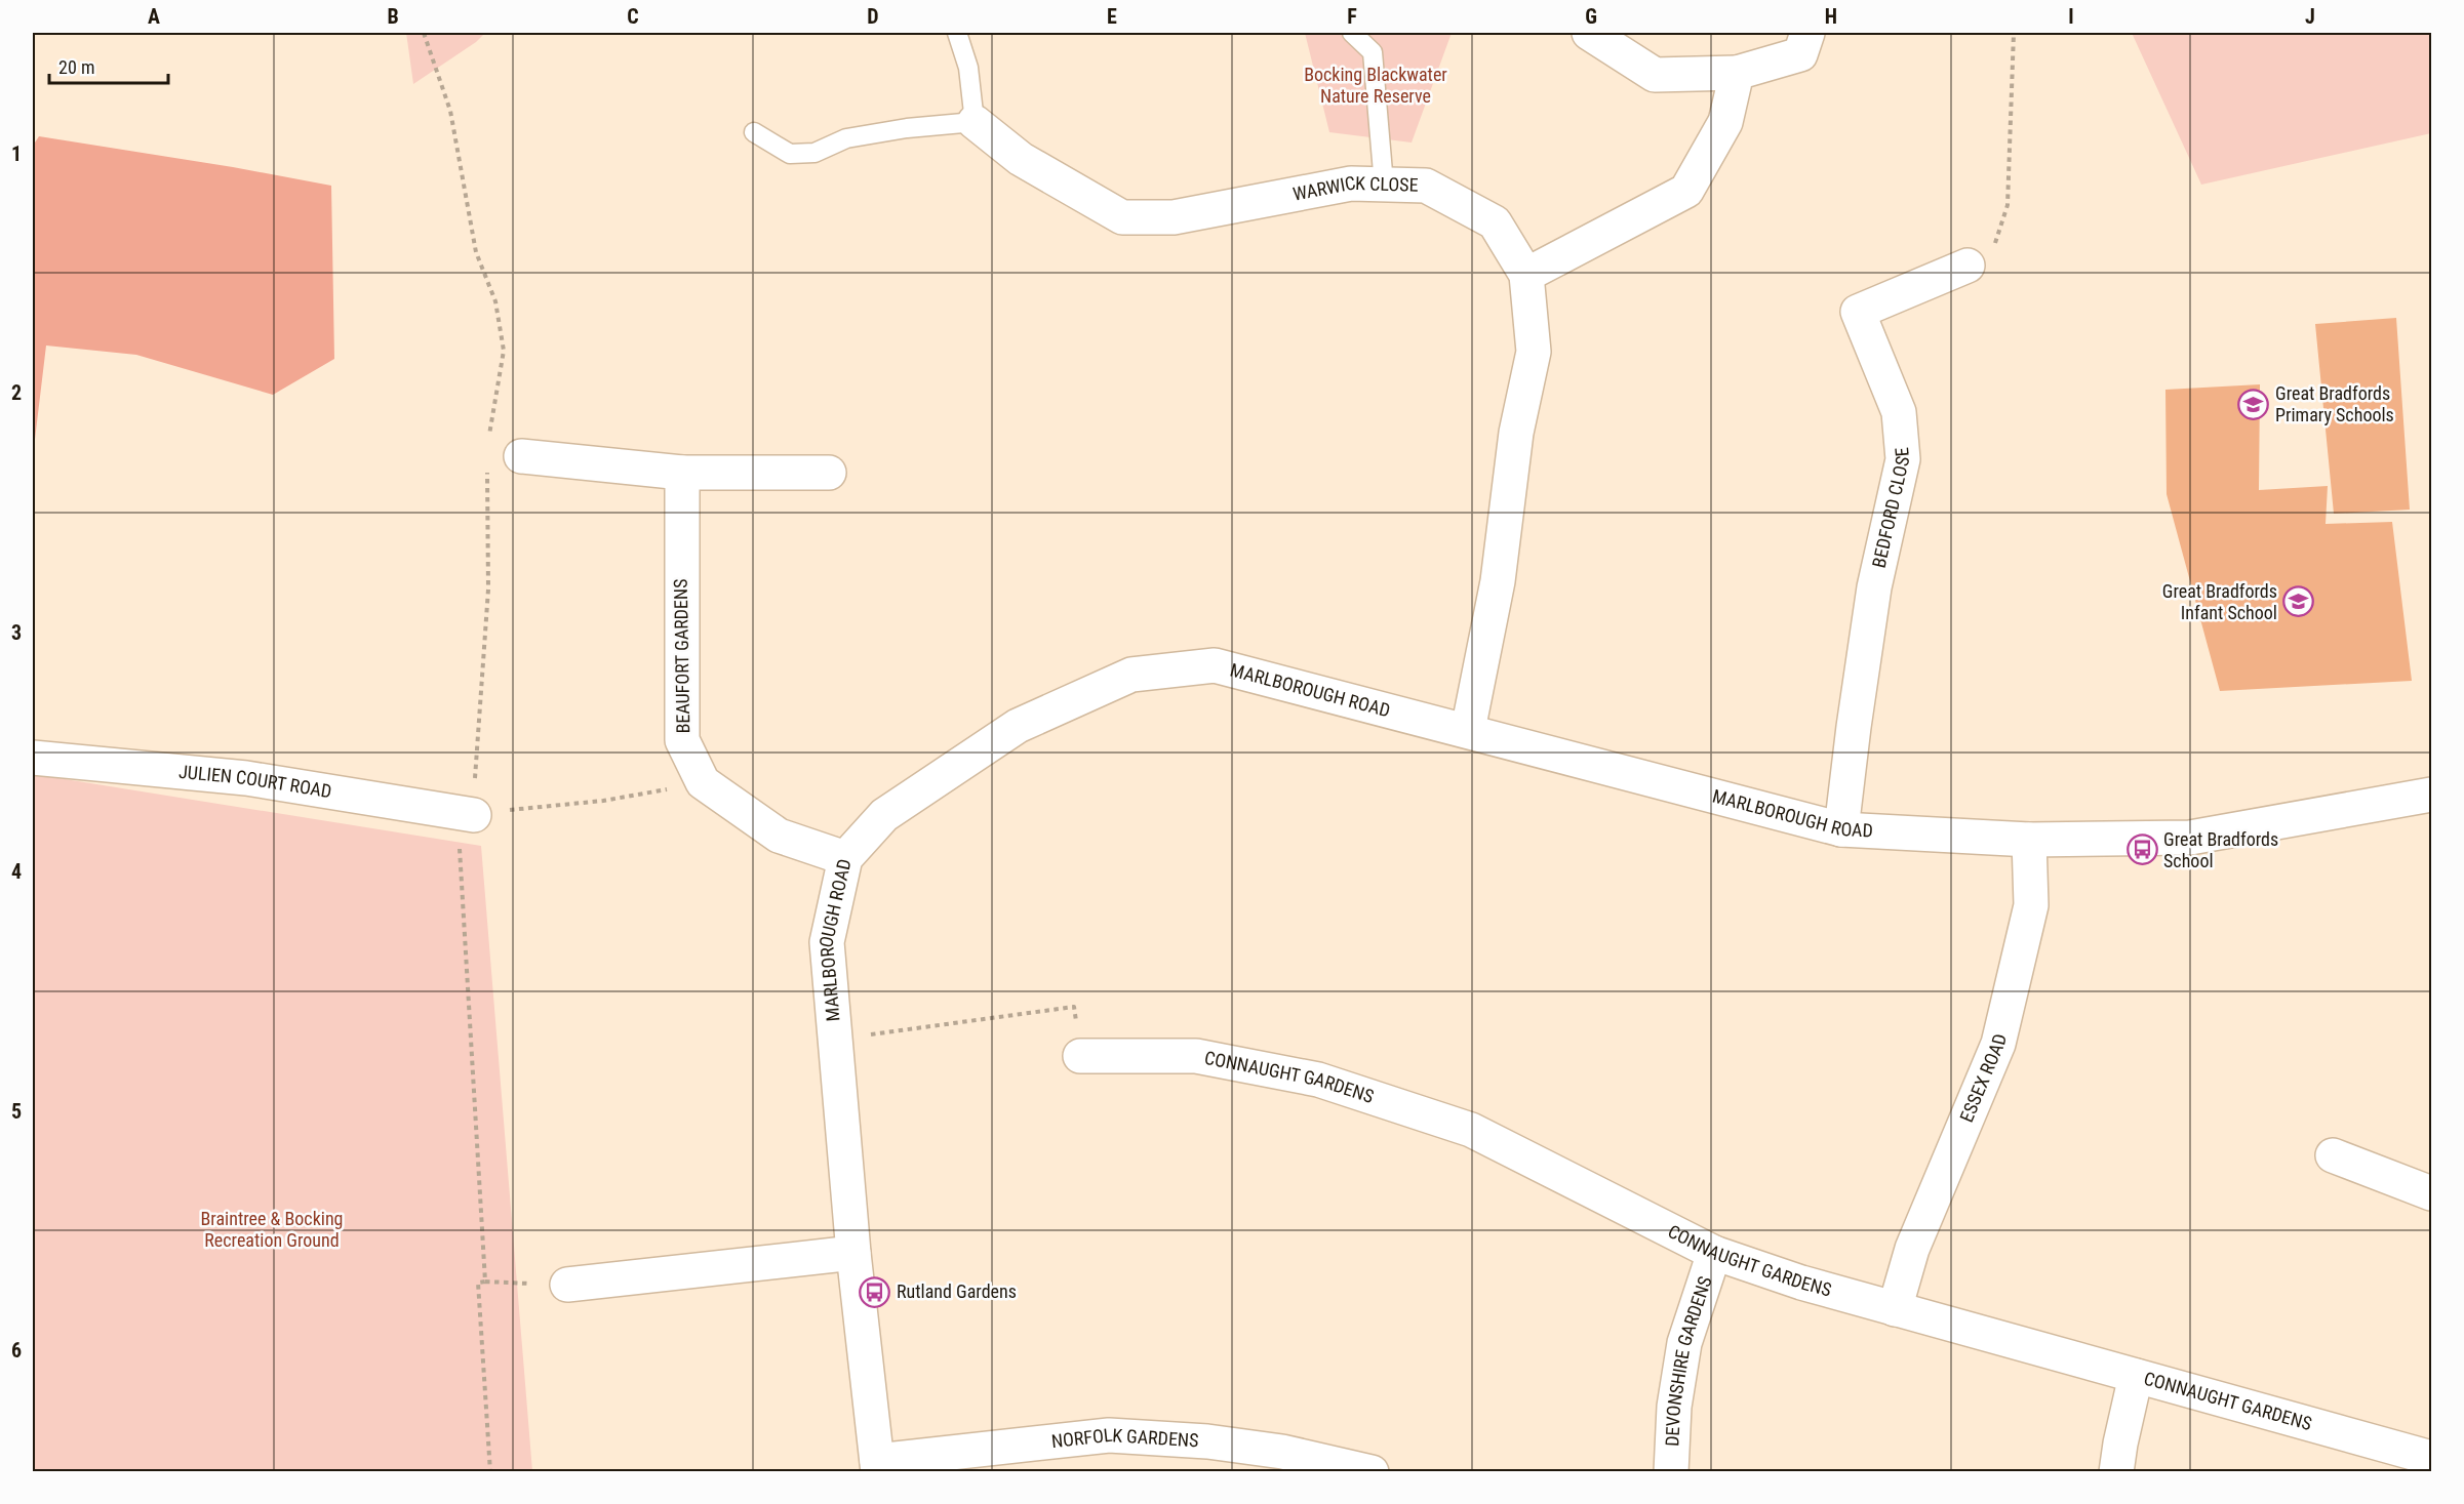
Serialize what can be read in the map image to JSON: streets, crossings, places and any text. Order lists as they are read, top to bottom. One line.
{"streets":{"street":["WARWICK CLOSE","BEDFORD CLOSE","BEAUFORT GARDENS","MARLBOROUGH ROAD","JULIEN COURT ROAD","CONNAUGHT GARDENS","ESSEX ROAD","DEVONSHIRE GARDENS","NORFOLK GARDENS"]},"crossings":[["WARWICK CLOSE","MARLBOROUGH ROAD"],["BEDFORD CLOSE","MARLBOROUGH ROAD"],["BEAUFORT GARDENS","MARLBOROUGH ROAD"],["MARLBOROUGH ROAD","ESSEX ROAD"],["MARLBOROUGH ROAD","NORFOLK GARDENS"],["CONNAUGHT GARDENS","ESSEX ROAD"],["CONNAUGHT GARDENS","DEVONSHIRE GARDENS"]],"parks":["Bocking Blackwater Nature Reserve","Braintree & Bocking Recreation Ground"],"places":{"school or university":["Great Bradfords Primary Schools","Great Bradfords Infant School"],"bus stop":["Great Bradfords School","Rutland Gardens"]},"scale_bar":"20 m","grid":{"columns":["A","B","C","D","E","F","G","H","I","J"],"rows":["1","2","3","4","5","6"]}}
